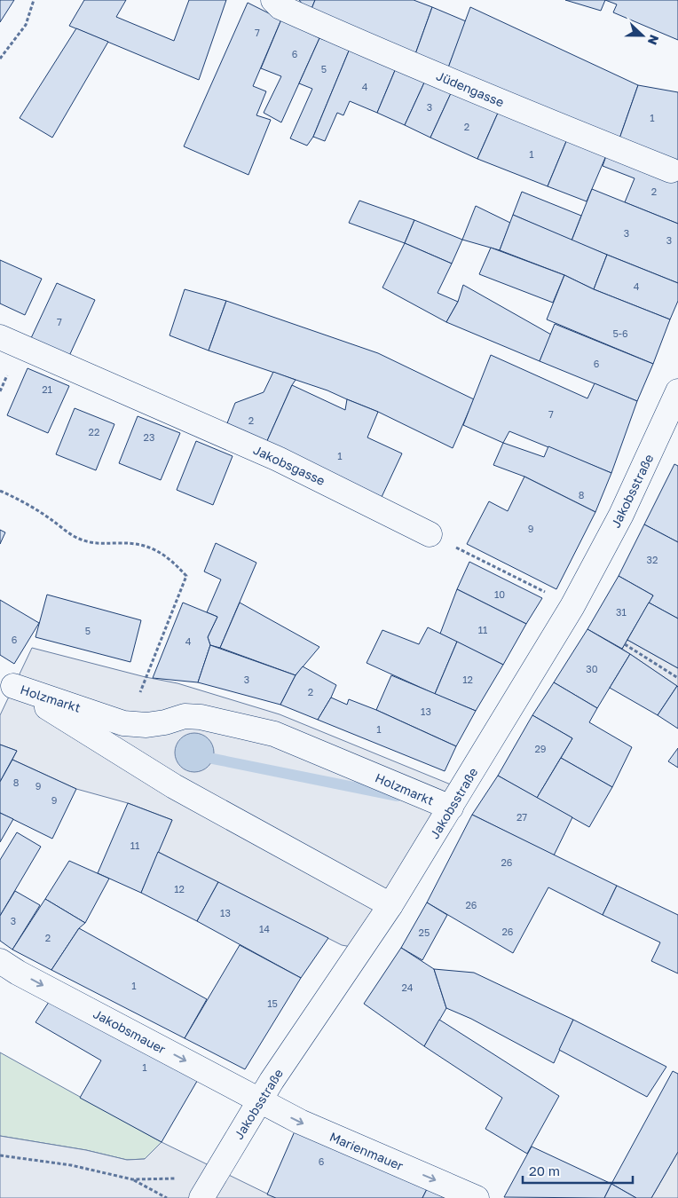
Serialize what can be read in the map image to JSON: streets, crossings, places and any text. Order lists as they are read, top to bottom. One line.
{"streets":{"street":["Jüdengasse","Jakobsgasse","Jakobsstraße","Holzmarkt","Jakobsmauer","Marienmauer"]},"crossings":[["Jakobsstraße","Holzmarkt"],["Jakobsstraße","Jakobsmauer"],["Jakobsstraße","Marienmauer"],["Jakobsmauer","Marienmauer"]],"one_way":["Jakobsmauer","Marienmauer"],"house_numbers":["7","6","5","4","3","1","2","1","2","3","3","4","7","5-6","6","21","7","2","22","23","1","8","9","32","10","31","11","5","6","4","30","3","12","2","13","1","29","8","9","9","27","11","26","12","26","13","3","14","26","25","2","1","24","15","1","6"],"scale_bar":"20 m","north":"right"}
